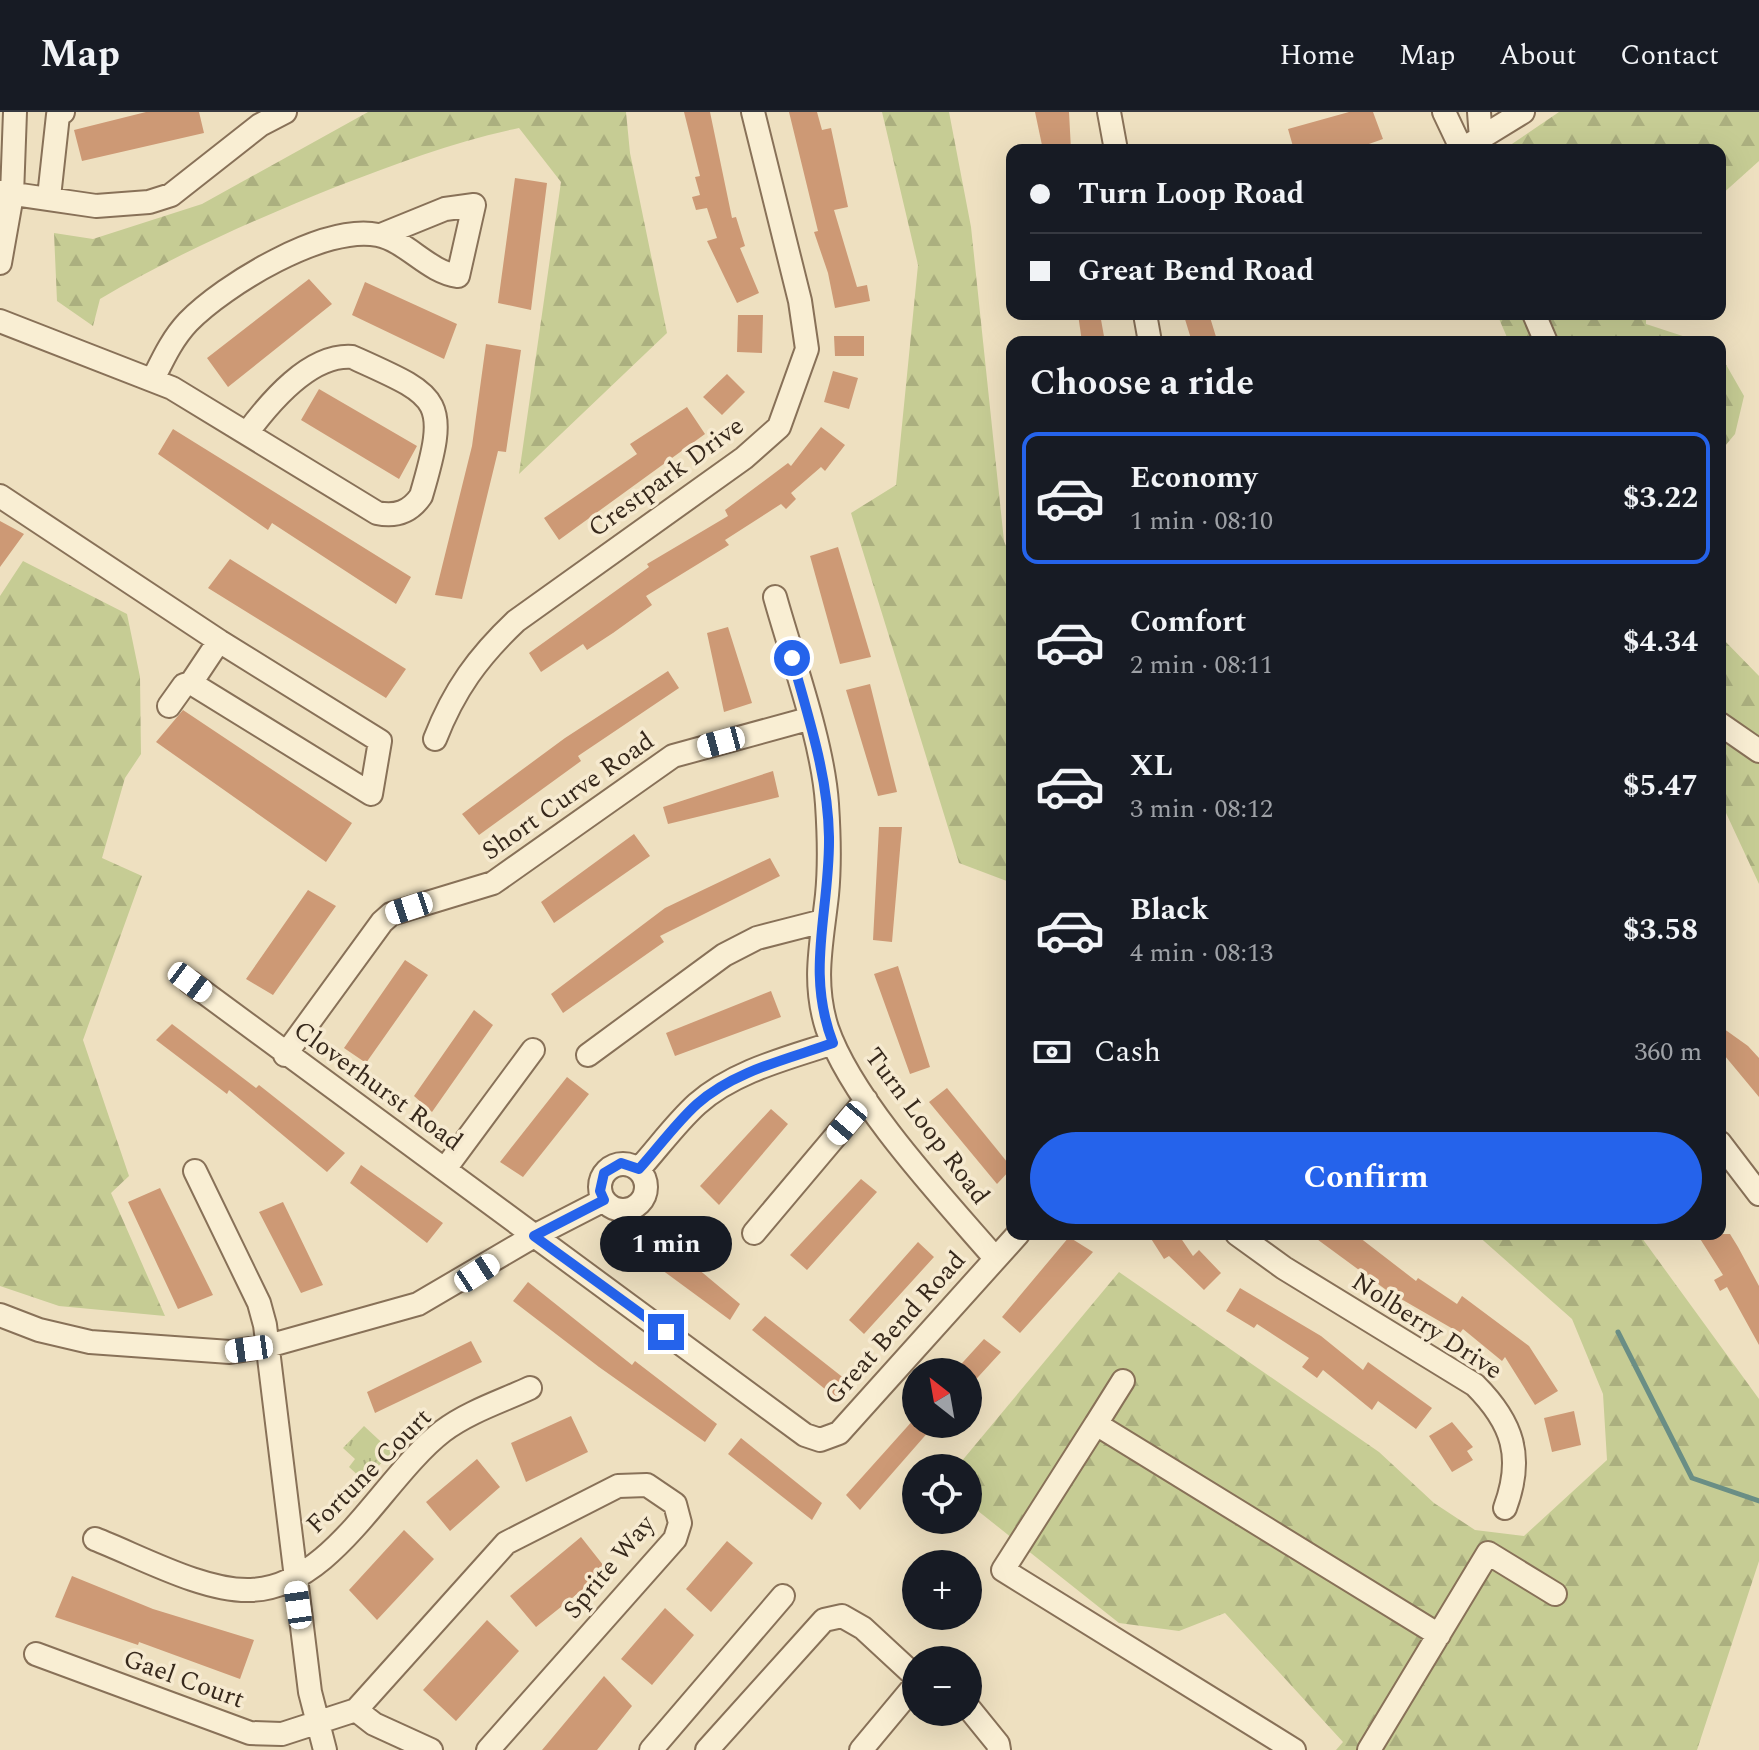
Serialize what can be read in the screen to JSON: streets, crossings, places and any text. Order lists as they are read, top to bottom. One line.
{"streets":{"street":["Crestpark Drive","Short Curve Road","Cloverhurst Road","Turn Loop Road","Nolberry Drive","Great Bend Road","Fortune Court","Sprite Way","Gael Court"]},"crossings":[["Short Curve Road","Cloverhurst Road"],["Short Curve Road","Turn Loop Road"],["Cloverhurst Road","Great Bend Road"],["Turn Loop Road","Great Bend Road"],["Sprite Way","Gael Court"]],"north":"top left","page":{"header":"Map","nav":["Home","Map","About","Contact"],"banner":["Turn Loop Road","Great Bend Road"],"heading":"Choose a ride","list":[{"name":"Economy","note":"1 min · 08:10","value":"$3.22"},{"name":"Comfort","note":"2 min · 08:11","value":"$4.34"},{"name":"XL","note":"3 min · 08:12","value":"$5.47"},{"name":"Black","note":"4 min · 08:13","value":"$3.58"}],"pay":["Cash","360 m"],"buttons":"Confirm","bubble":"1 min","map_buttons":["+","−"]}}
